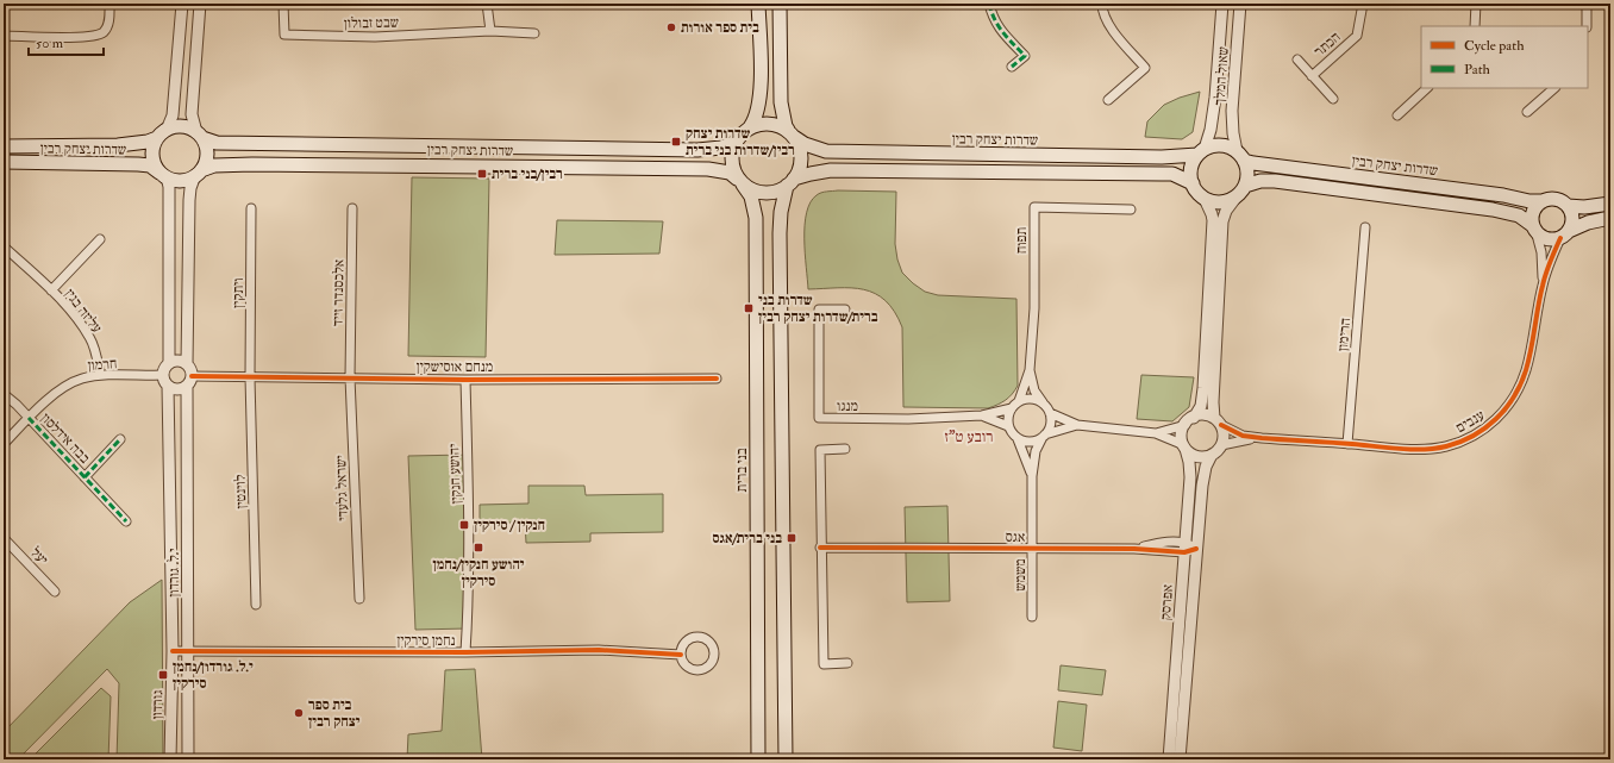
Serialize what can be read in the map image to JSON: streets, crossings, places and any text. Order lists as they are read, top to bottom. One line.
{"streets":{"main road":["שדרות יצחק רבין","בני ברית"],"street":["שבט זבולון","הכתר","שאול המלך","תפוח","ויתקין","אלכסנדר זייד","עליזה בגין","הרימון","חרמון","מנחם אוסישקין","מנגו","ענבים","בבה אידלסון","יהושע חנקין","ישראל גלעדי","לוינטין","אגס","יעל","י.ל. גורדון","משמש","אפרסק","נחמן סירקין","גורדון"]},"crossings":[["שאול המלך","שדרות יצחק רבין"],["שדרות יצחק רבין","ענבים"],["שדרות יצחק רבין","בני ברית"],["תפוח","מנגו"],["תפוח","משמש"],["ויתקין","מנחם אוסישקין"],["ויתקין","לוינטין"],["אלכסנדר זייד","מנחם אוסישקין"],["אלכסנדר זייד","ישראל גלעדי"],["עליזה בגין","חרמון"],["הרימון","ענבים"],["חרמון","מנחם אוסישקין"],["חרמון","בבה אידלסון"],["חרמון","י.ל. גורדון"],["מנחם אוסישקין","יהושע חנקין"],["מנחם אוסישקין","ישראל גלעדי"],["מנחם אוסישקין","לוינטין"],["מנחם אוסישקין","י.ל. גורדון"],["מנגו","משמש"],["ענבים","אפרסק"],["יהושע חנקין","נחמן סירקין"],["אגס","משמש"],["אגס","אפרסק"],["י.ל. גורדון","נחמן סירקין"],["י.ל. גורדון","גורדון"],["נחמן סירקין","גורדון"]],"districts":["רובע ט\"ז"],"places":{"other":["בית ספר אורות","בית ספר יצחק רבין"],"transit":["שדרות יצחק רבין/שדרות בני ברית","רבין/בני ברית","שדרות בני ברית/שדרות יצחק רבין","חנקין / סירקין","בני ברית/אגס","יהושע חנקין/נחמן סירקין","י.ל. גורדון/נחמן סירקין"]},"legend":["Cycle path","Path"],"scale_bar":"50 m"}
